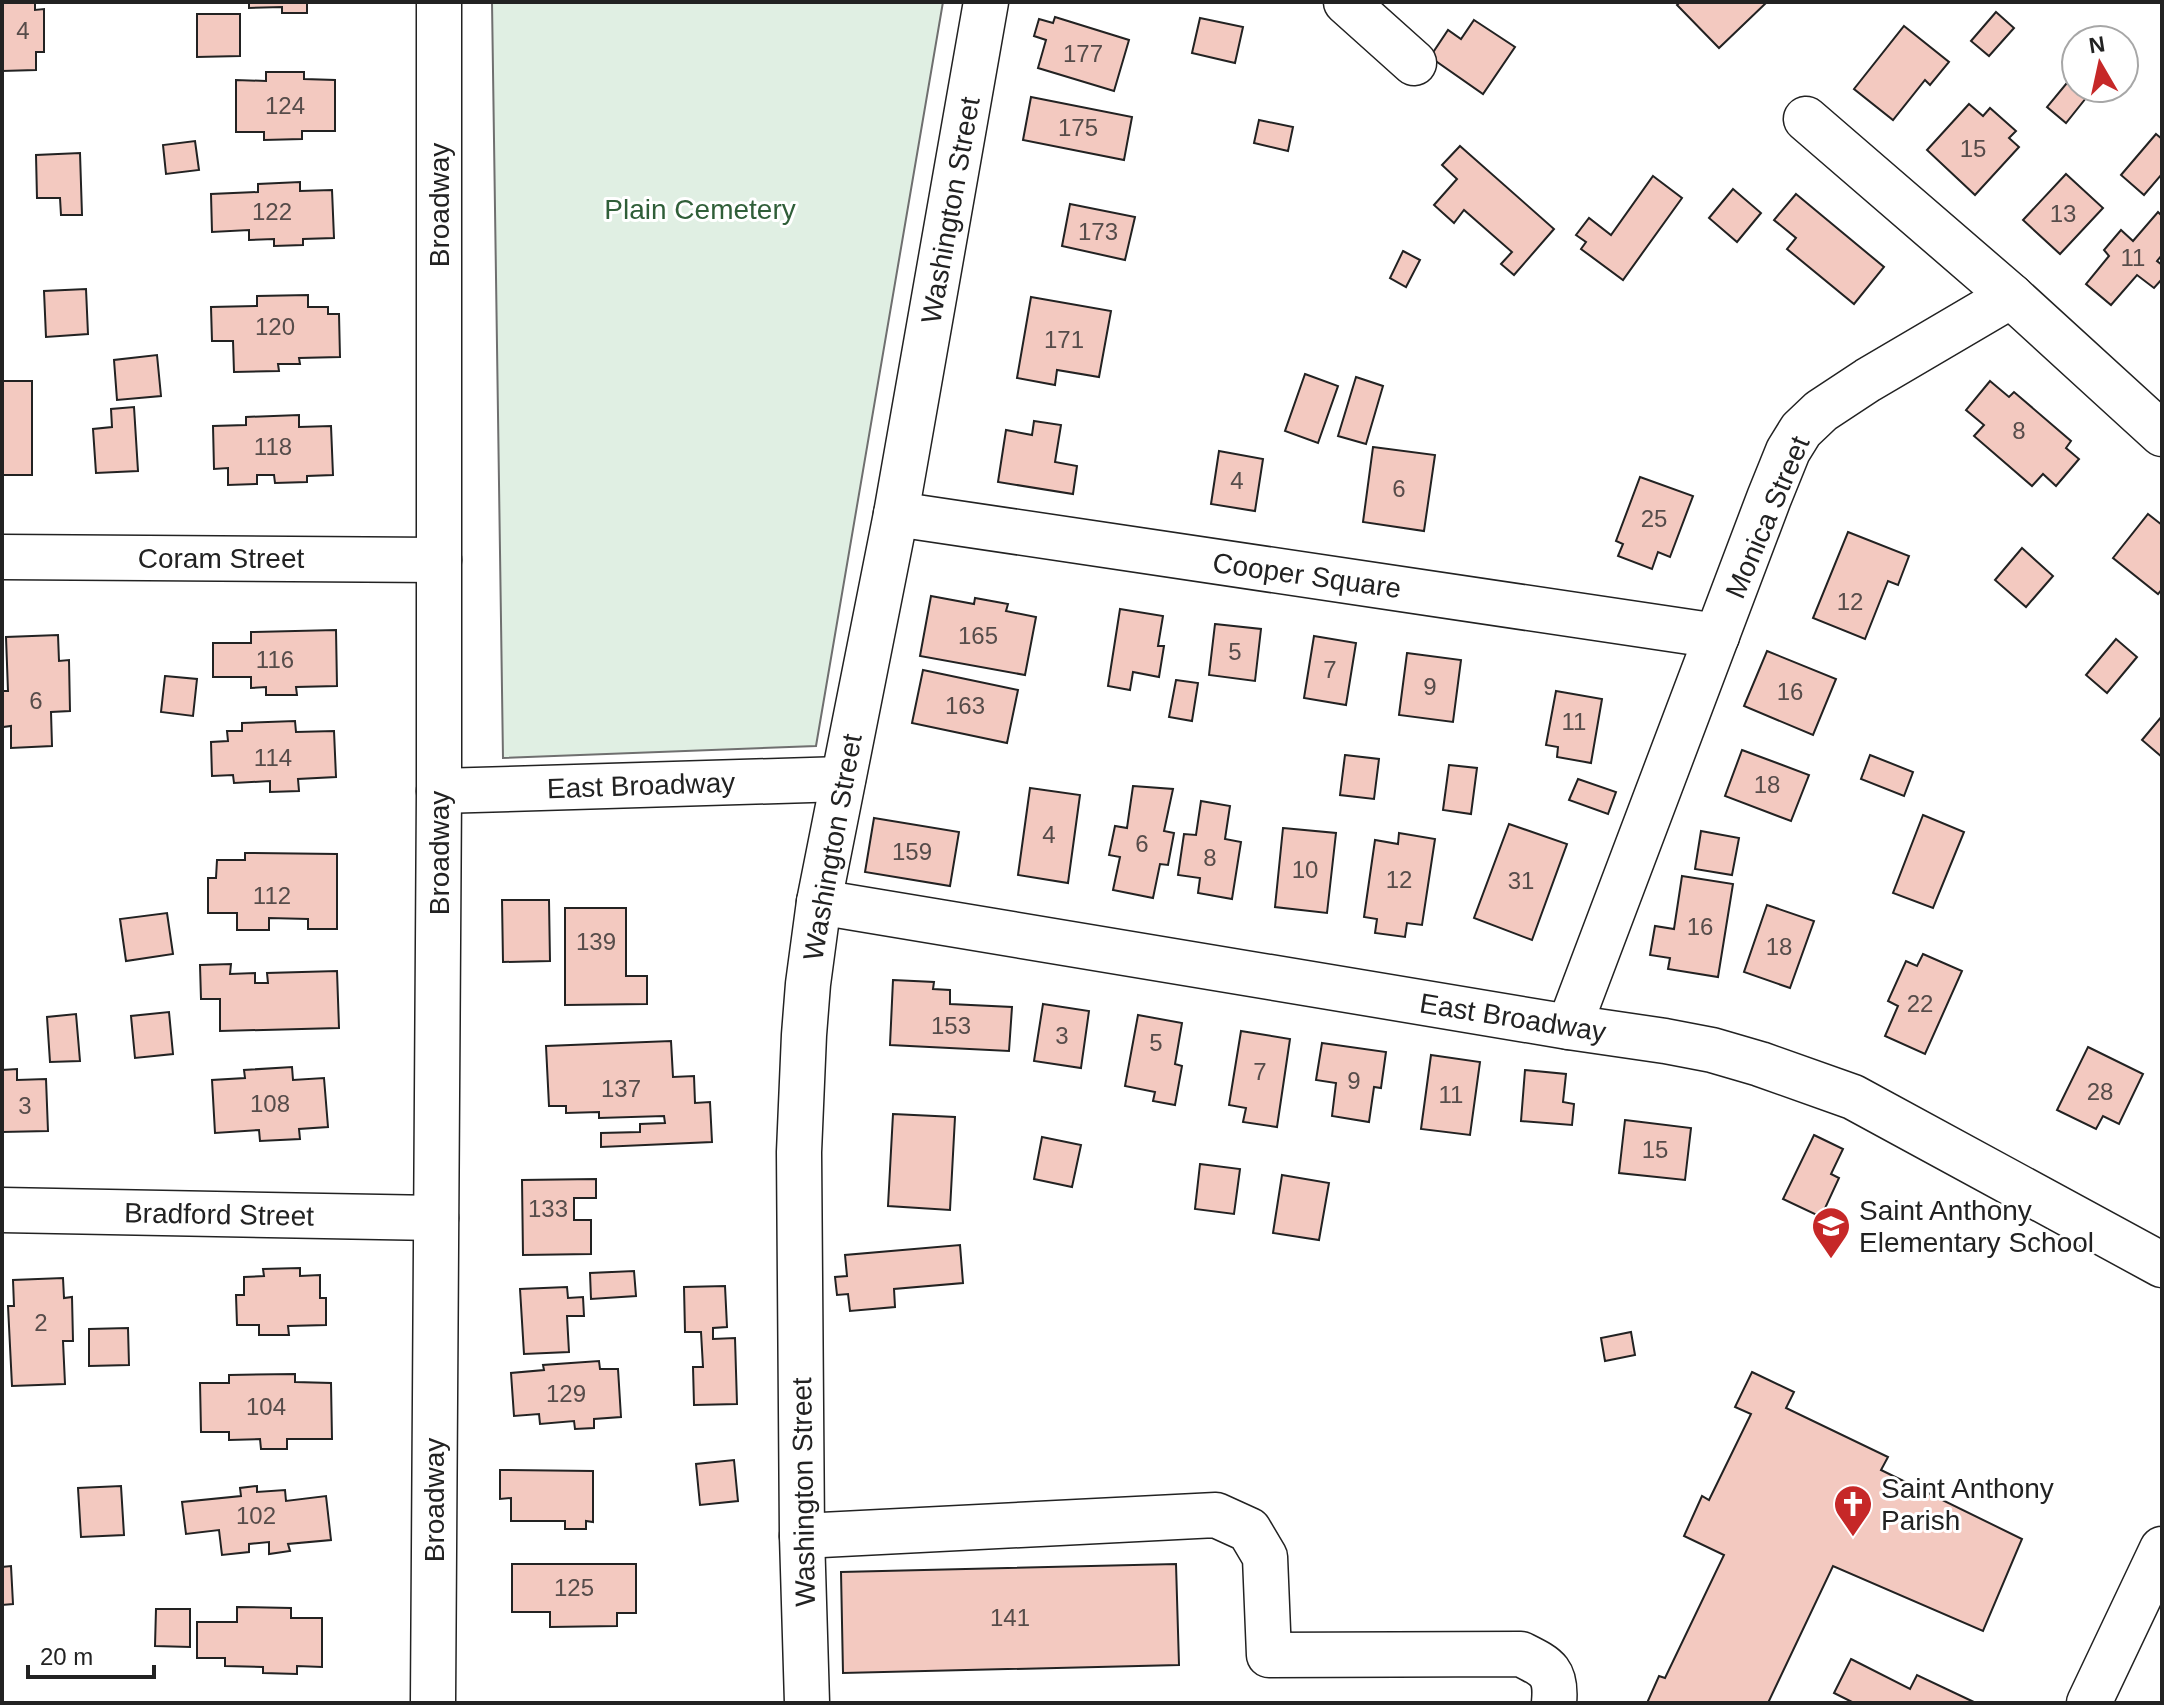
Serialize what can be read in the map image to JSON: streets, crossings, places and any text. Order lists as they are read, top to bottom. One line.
{"streets":{"street":["Broadway","Washington Street","Monica Street","Coram Street","Cooper Square","East Broadway","Bradford Street"]},"crossings":[["Broadway","Coram Street"],["Broadway","East Broadway"],["Broadway","Bradford Street"],["Washington Street","Cooper Square"],["Washington Street","East Broadway"],["Monica Street","Cooper Square"],["Monica Street","East Broadway"]],"parks":["Plain Cemetery"],"places":{"school or university":["Saint Anthony Elementary School"],"church":["Saint Anthony Parish"]},"house_numbers":["4","177","124","175","15","122","13","173","11","120","171","8","118","4","6","25","12","165","5","116","7","9","16","6","163","11","114","18","4","6","159","8","10","12","31","112","16","139","18","22","153","3","5","7","9","137","28","11","108","3","15","133","2","129","104","102","125","141"],"scale_bar":"20 m","north":"top"}
